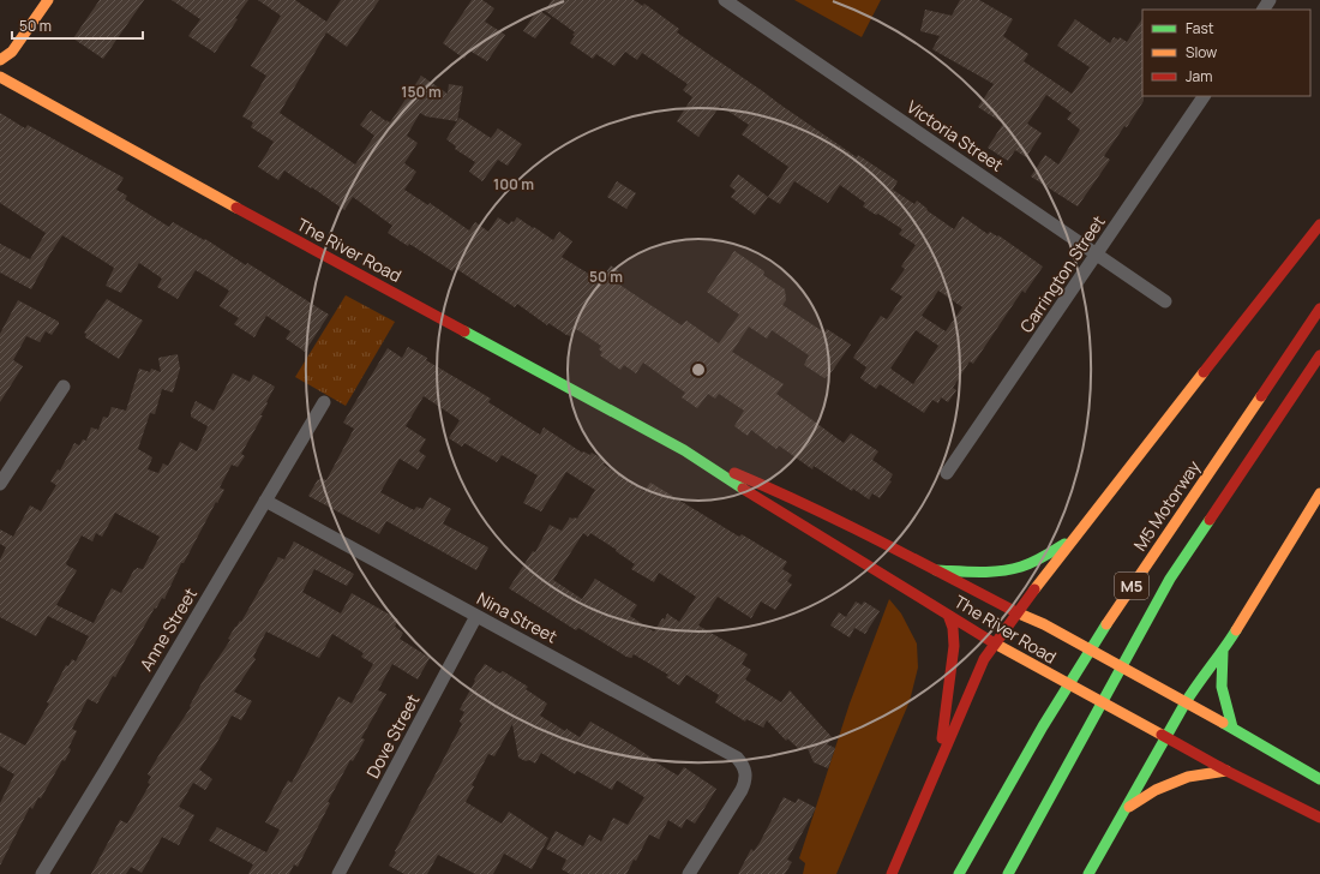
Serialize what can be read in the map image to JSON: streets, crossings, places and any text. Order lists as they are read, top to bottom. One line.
{"streets":{"main road":["The River Road","M5 Motorway","M5"],"street":["Victoria Street","Carrington Street","Nina Street","Anne Street","Dove Street"]},"crossings":[["Victoria Street","Carrington Street"],["Nina Street","Anne Street"],["Nina Street","Dove Street"]],"legend":["Fast","Slow","Jam"],"scale_bar":"50 m","rings":["150 m","100 m","50 m"]}
